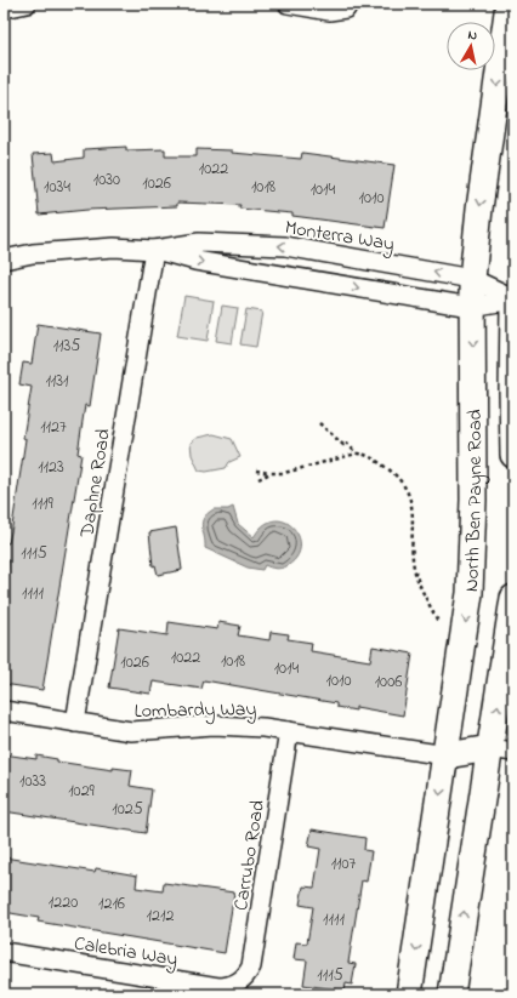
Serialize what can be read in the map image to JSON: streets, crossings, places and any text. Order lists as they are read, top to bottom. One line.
{"streets":{"street":["Monterra Way","Daphne Road","North Ben Payne Road","Lombardy Way","Carrubo Road","Calebria Way"]},"crossings":[["Monterra Way","Daphne Road"],["Monterra Way","North Ben Payne Road"],["Daphne Road","Lombardy Way"],["North Ben Payne Road","Lombardy Way"],["Lombardy Way","Carrubo Road"],["Carrubo Road","Calebria Way"]],"house_numbers":["1022","1030","1026","1034","1018","1014","1010","1135","1131","1127","1123","1119","1115","1111","1022","1018","1026","1014","1010","1006","1033","1029","1025","1107","1220","1216","1212","1111","1115"],"north":"top"}
